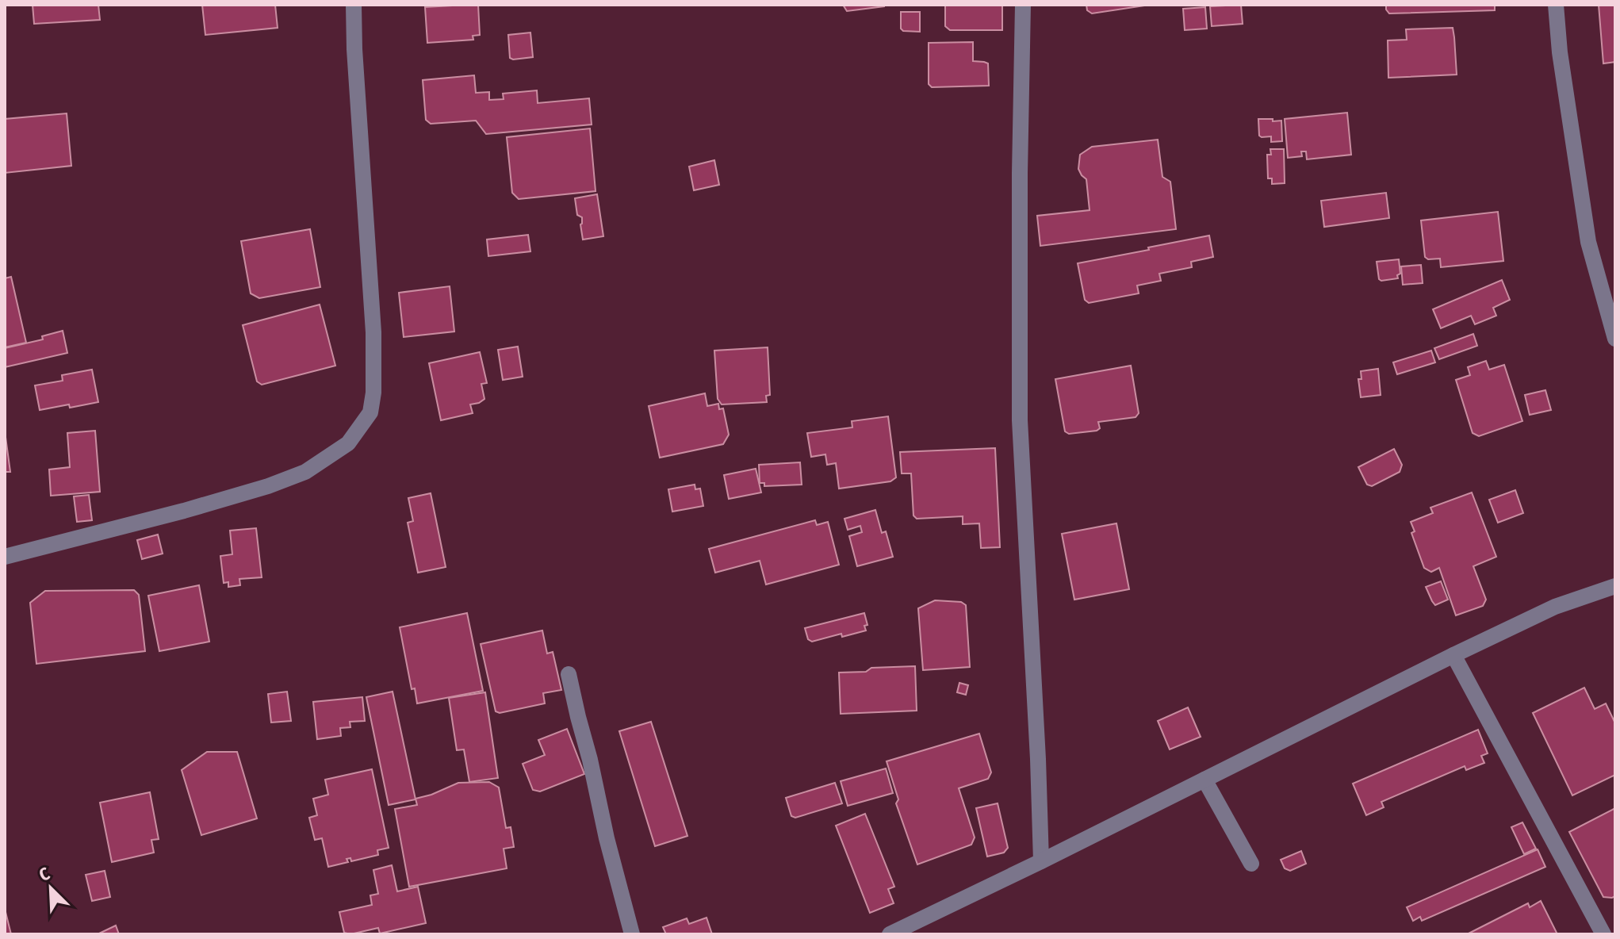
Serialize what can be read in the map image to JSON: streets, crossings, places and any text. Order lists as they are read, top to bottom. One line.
{"north":"top left"}
